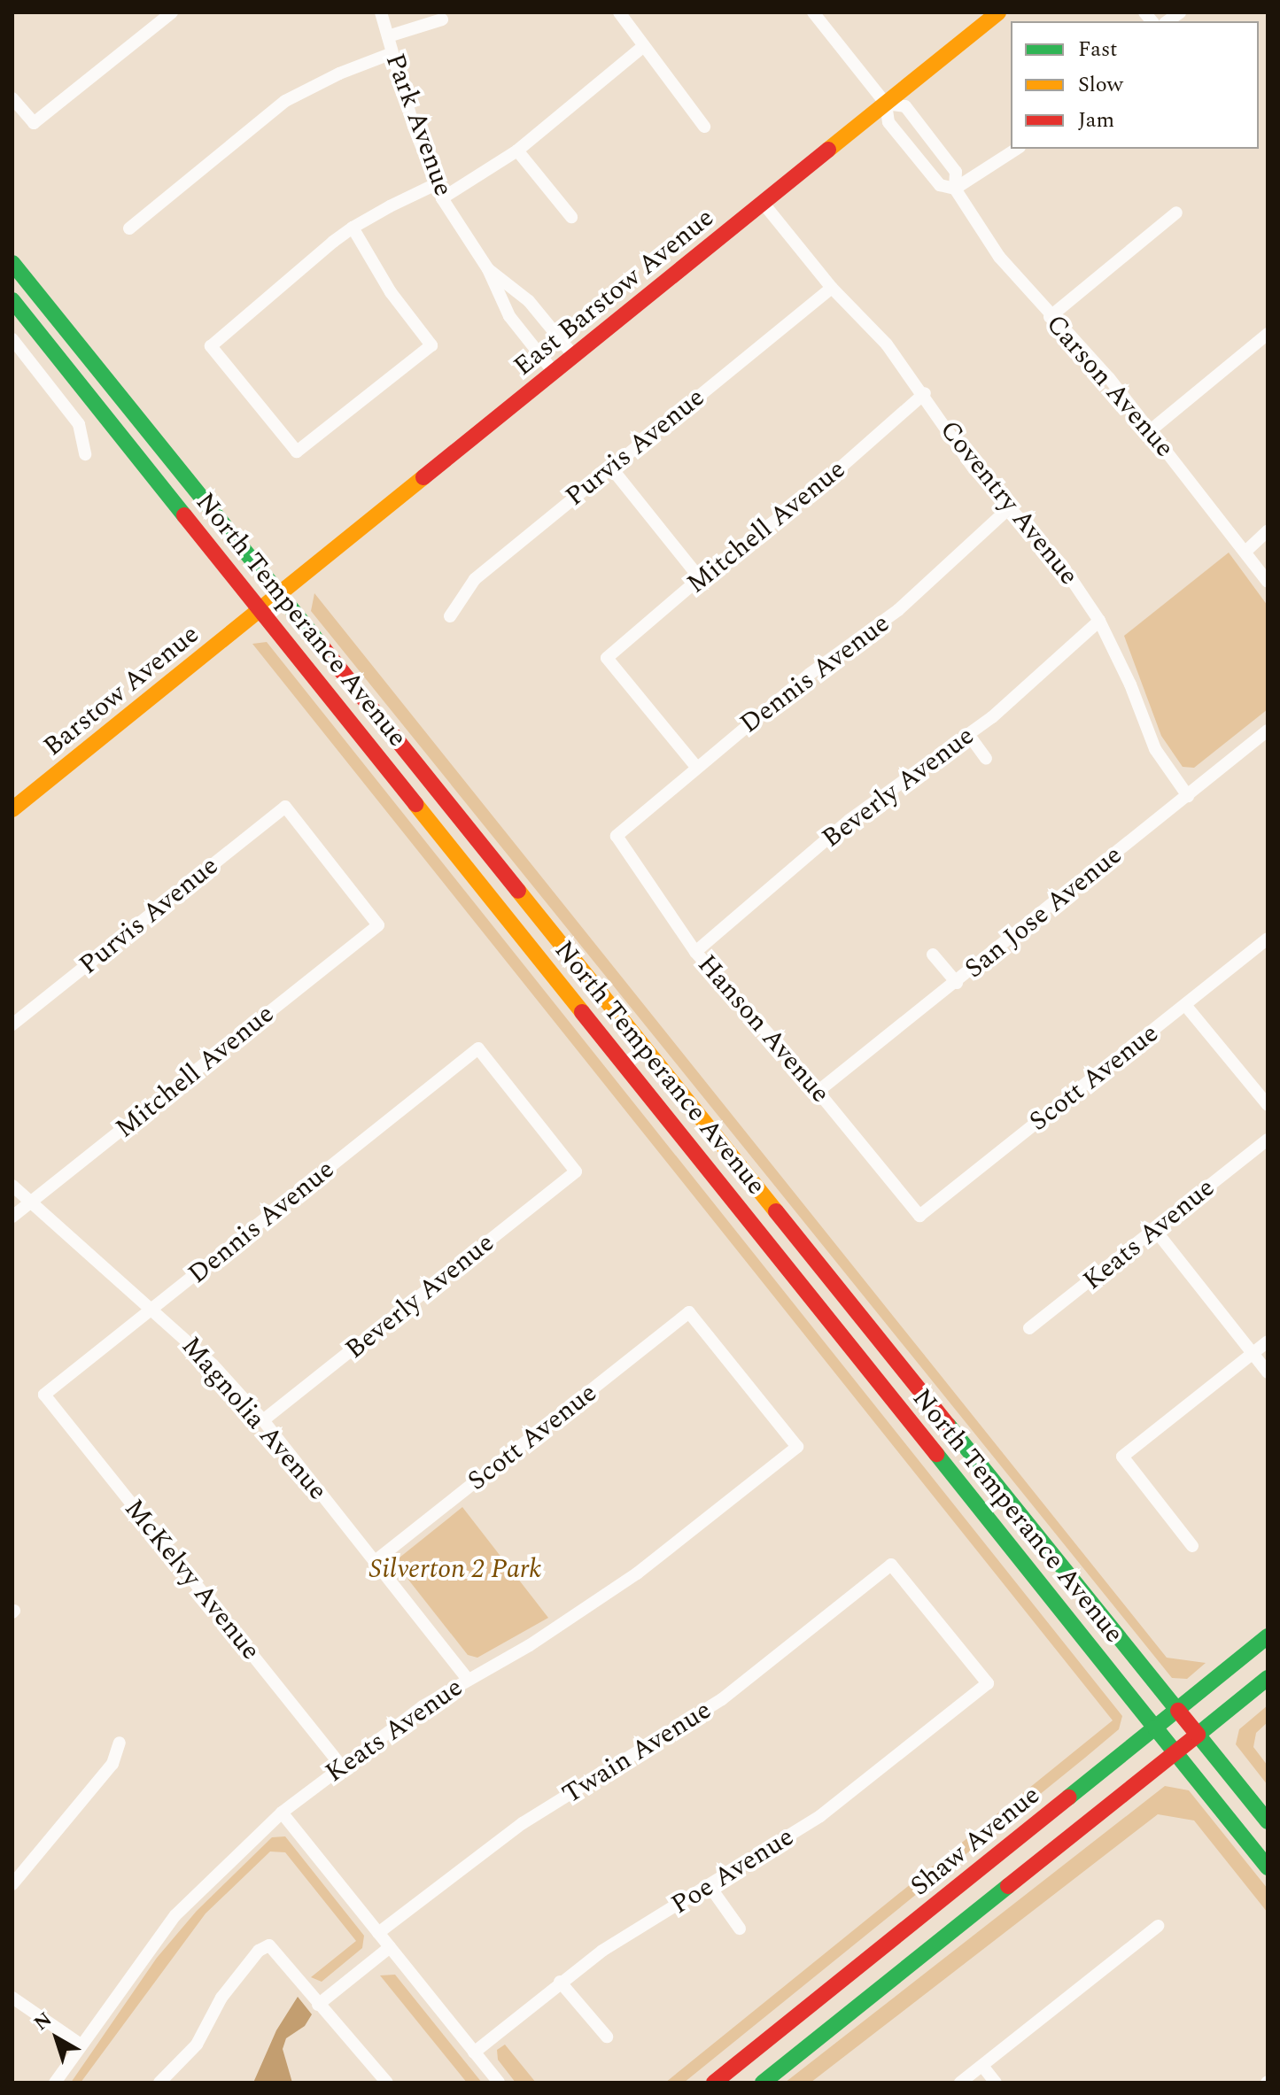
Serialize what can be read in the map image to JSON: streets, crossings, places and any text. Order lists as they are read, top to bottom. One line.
{"streets":{"main road":["East Barstow Avenue","North Temperance Avenue","Barstow Avenue","Shaw Avenue"],"street":["Park Avenue","Carson Avenue","Purvis Avenue","Coventry Avenue","Mitchell Avenue","Dennis Avenue","Beverly Avenue","San Jose Avenue","Hanson Avenue","Scott Avenue","Keats Avenue","Magnolia Avenue","McKelvy Avenue","Twain Avenue","Poe Avenue"]},"crossings":[["Park Avenue","East Barstow Avenue"],["East Barstow Avenue","Carson Avenue"],["East Barstow Avenue","Coventry Avenue"],["East Barstow Avenue","North Temperance Avenue"],["East Barstow Avenue","Barstow Avenue"],["Purvis Avenue","Coventry Avenue"],["Purvis Avenue","Mitchell Avenue"],["Coventry Avenue","Mitchell Avenue"],["Coventry Avenue","Dennis Avenue"],["Coventry Avenue","Beverly Avenue"],["Coventry Avenue","San Jose Avenue"],["Mitchell Avenue","Dennis Avenue"],["Mitchell Avenue","Magnolia Avenue"],["North Temperance Avenue","Barstow Avenue"],["North Temperance Avenue","Shaw Avenue"],["Dennis Avenue","Beverly Avenue"],["Dennis Avenue","Hanson Avenue"],["Dennis Avenue","Magnolia Avenue"],["Dennis Avenue","McKelvy Avenue"],["Beverly Avenue","Hanson Avenue"],["Beverly Avenue","Magnolia Avenue"],["San Jose Avenue","Hanson Avenue"],["Hanson Avenue","Scott Avenue"],["Scott Avenue","Keats Avenue"],["Scott Avenue","Magnolia Avenue"],["Keats Avenue","Magnolia Avenue"],["Keats Avenue","McKelvy Avenue"],["Twain Avenue","Poe Avenue"]],"parks":["Silverton 2 Park"],"legend":["Fast","Slow","Jam"],"north":"top left"}
